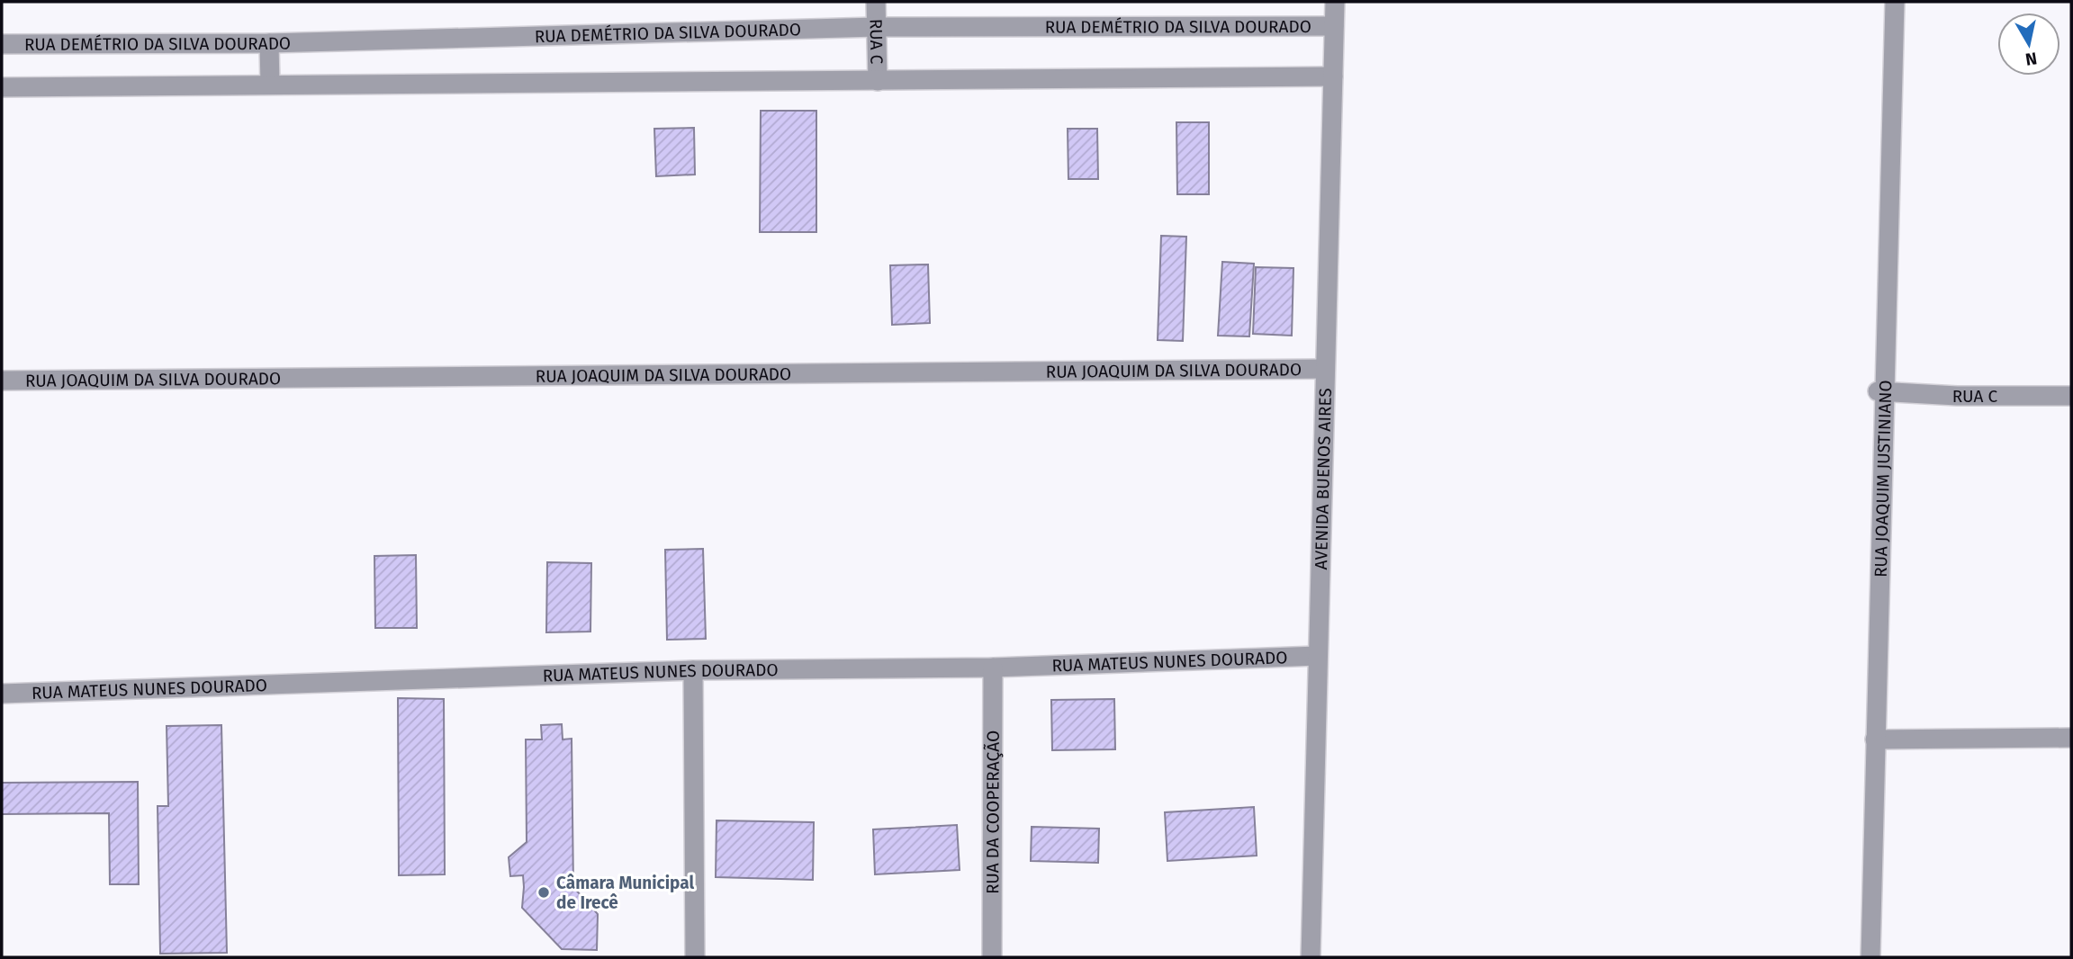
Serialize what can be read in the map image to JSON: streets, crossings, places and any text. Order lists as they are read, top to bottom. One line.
{"streets":{"street":["RUA DEMÉTRIO DA SILVA DOURADO","RUA C","RUA JOAQUIM DA SILVA DOURADO","AVENIDA BUENOS AIRES","RUA JOAQUIM JUSTINIANO","RUA MATEUS NUNES DOURADO","RUA DA COOPERAÇÃO"]},"crossings":[["RUA DEMÉTRIO DA SILVA DOURADO","RUA C"],["RUA DEMÉTRIO DA SILVA DOURADO","AVENIDA BUENOS AIRES"],["RUA C","RUA JOAQUIM JUSTINIANO"],["RUA JOAQUIM DA SILVA DOURADO","AVENIDA BUENOS AIRES"],["AVENIDA BUENOS AIRES","RUA MATEUS NUNES DOURADO"],["RUA MATEUS NUNES DOURADO","RUA DA COOPERAÇÃO"]],"places":["Câmara Municipal de Irecê"],"north":"bottom"}
